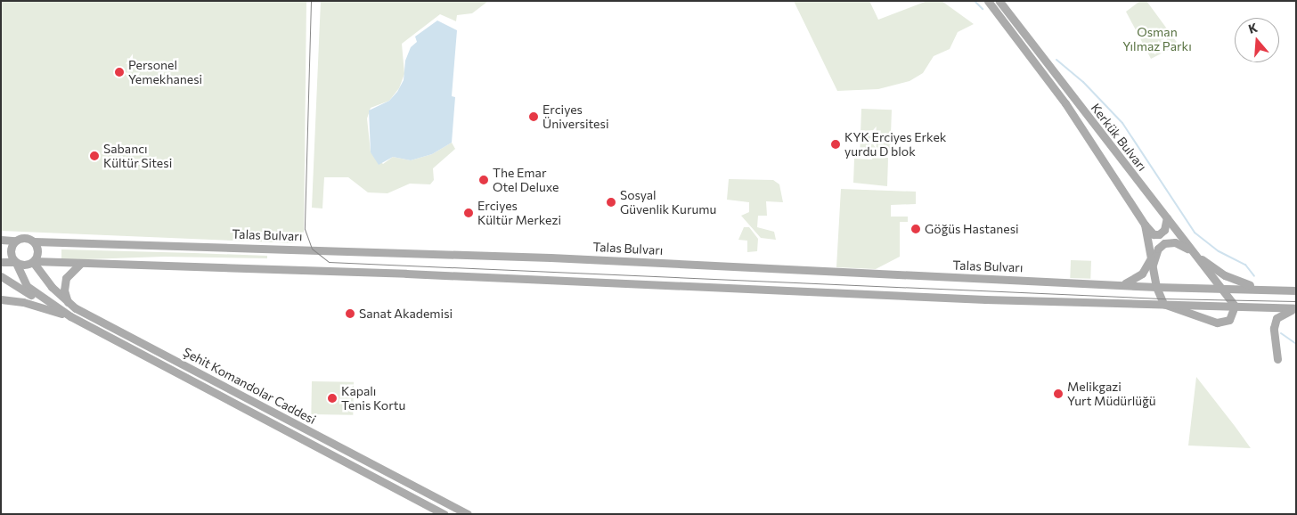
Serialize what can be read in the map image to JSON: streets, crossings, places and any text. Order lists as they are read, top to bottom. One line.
{"streets":{"main road":["Kerkük Bulvarı","Talas Bulvarı","Şehit Komandolar Caddesi"]},"crossings":[["Kerkük Bulvarı","Talas Bulvarı"],["Talas Bulvarı","Şehit Komandolar Caddesi"]],"parks":["Osman Yılmaz Parkı"],"places":["Personel Yemekhanesi","Erciyes Üniversitesi","KYK Erciyes Erkek yurdu D blok","Sabancı Kültür Sitesi","The Emar Otel Deluxe","Sosyal Güvenlik Kurumu","Erciyes Kültür Merkezi","Göğüs Hastanesi","Sanat Akademisi","Melikgazi Yurt Müdürlüğü","Kapalı Tenis Kortu"],"north":"top"}
